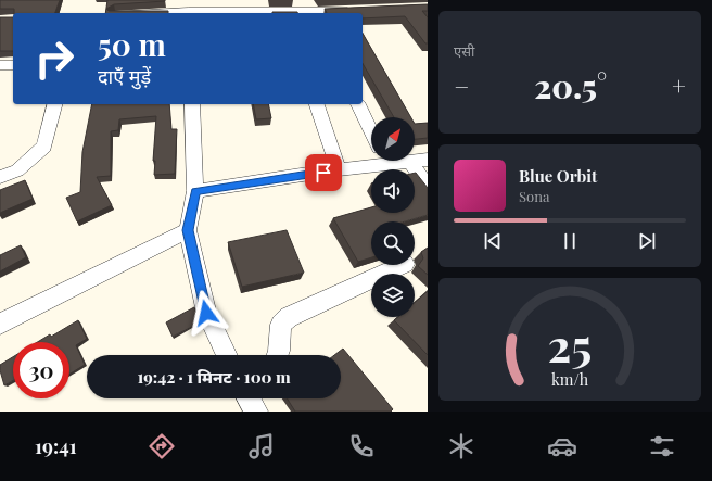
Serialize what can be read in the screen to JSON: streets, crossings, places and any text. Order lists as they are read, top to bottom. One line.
{"north":"top right","page":{"tile":"एसी","turn":["50 m","दाएँ मुड़ें"],"heat":["−","20.5°","+"],"song":["Blue Orbit","Sona"],"limit":"30","trip":"19:42 · 1 मिनट · 100 m","tabs":"19:41","gauge":["25","km/h"]}}
